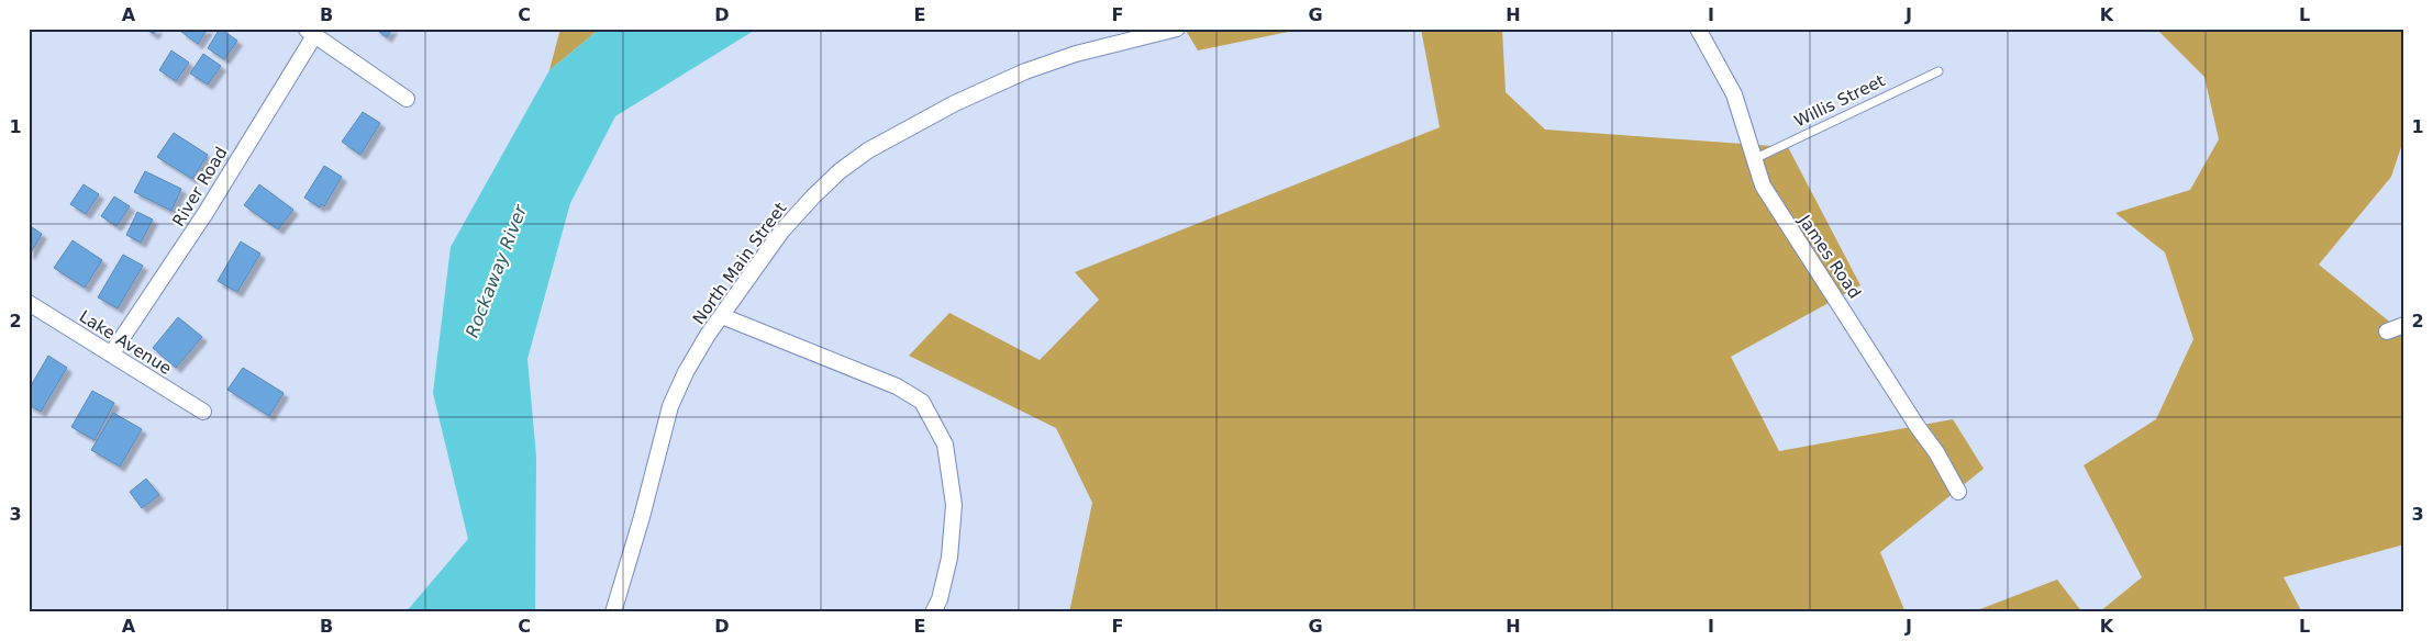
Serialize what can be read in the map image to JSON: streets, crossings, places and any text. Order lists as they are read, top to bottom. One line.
{"streets":{"street":["River Road","James Road","North Main Street","Lake Avenue"],"lane":["Willis Street"]},"crossings":[["Willis Street","James Road"],["River Road","Lake Avenue"]],"water":["Rockaway River"],"grid":{"columns":["A","B","C","D","E","F","G","H","I","J","K","L"],"rows":["1","2","3"]}}
